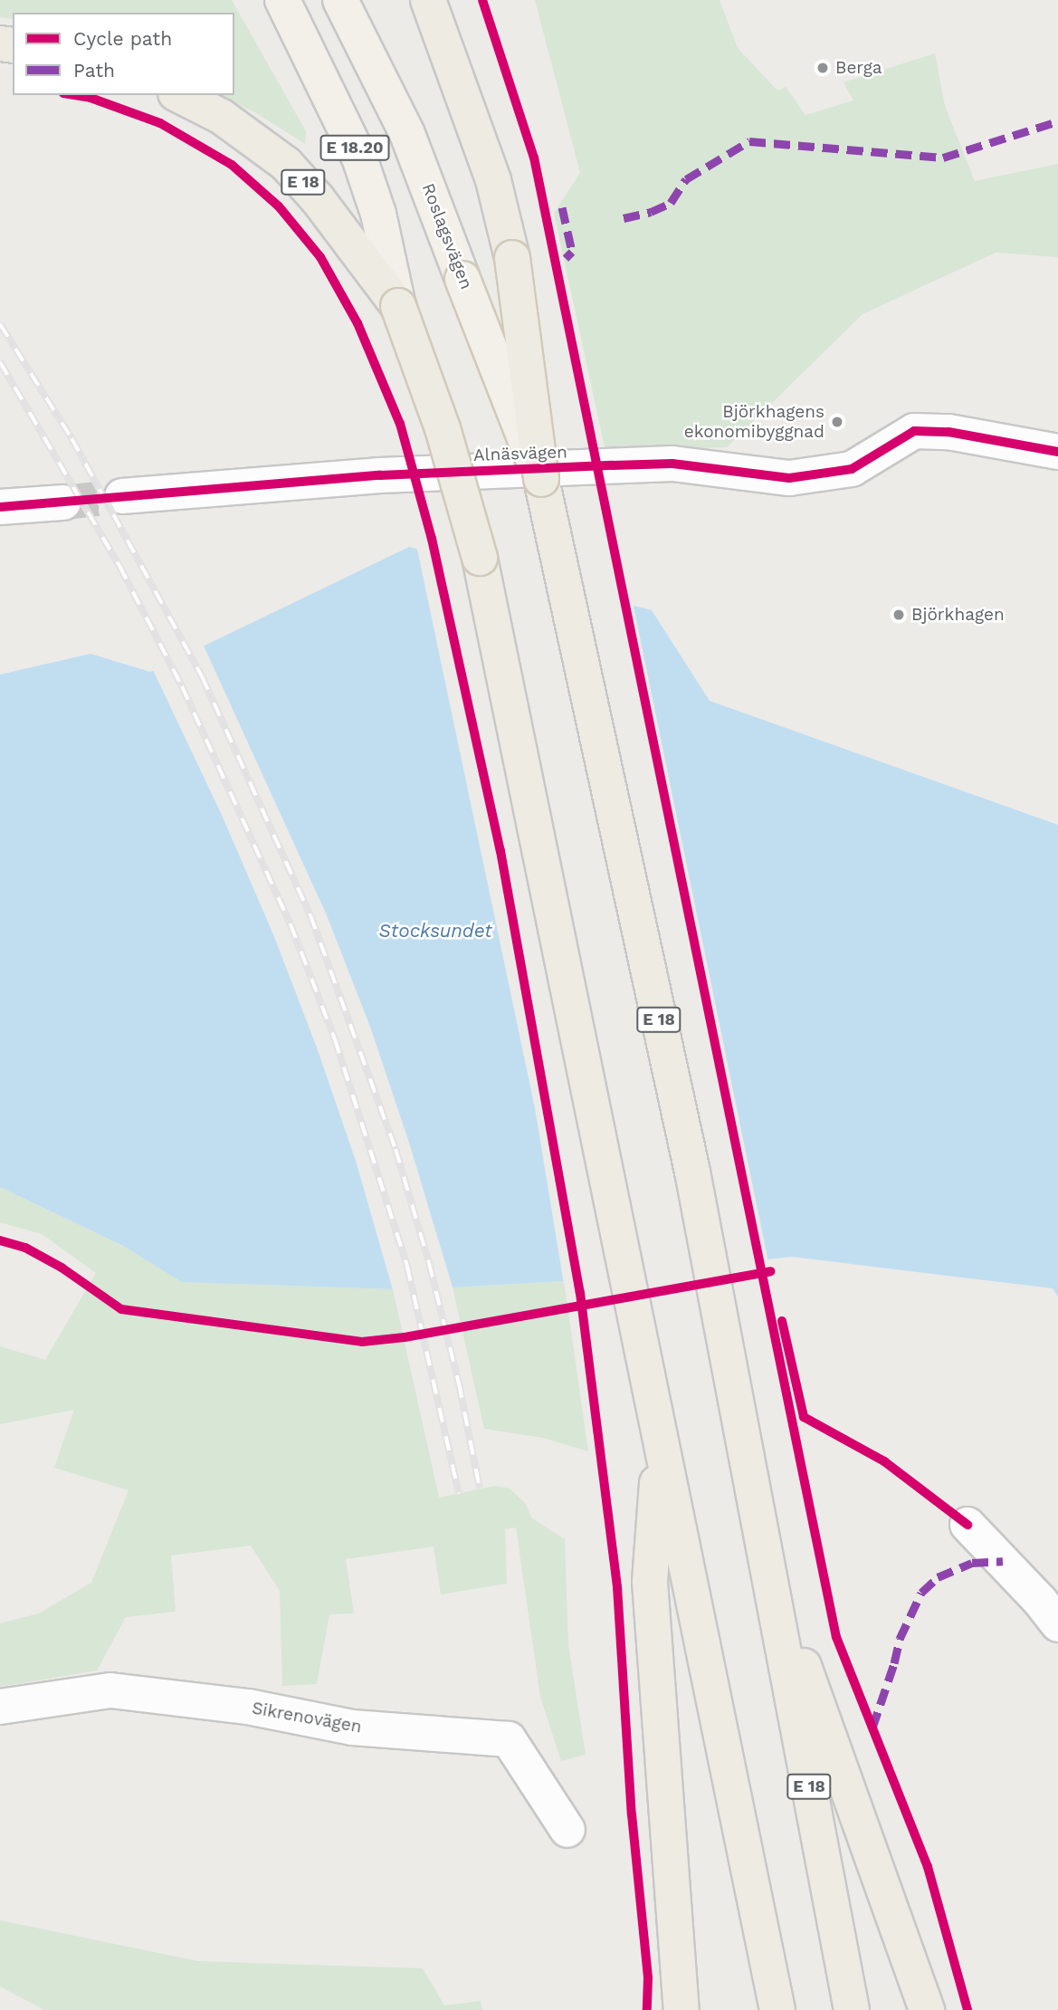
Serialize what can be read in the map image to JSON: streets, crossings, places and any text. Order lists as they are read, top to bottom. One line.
{"streets":{"highway":["E 18"],"main road":["E 18.20","Roslagsvägen"],"street":["Alnäsvägen","Sikrenovägen"]},"crossings":[["E 18.20","E 18"],["E 18","Roslagsvägen"]],"water":["Stocksundet"],"places":["Berga","Björkhagens ekonomibyggnad","Björkhagen"],"legend":["Cycle path","Path"]}
